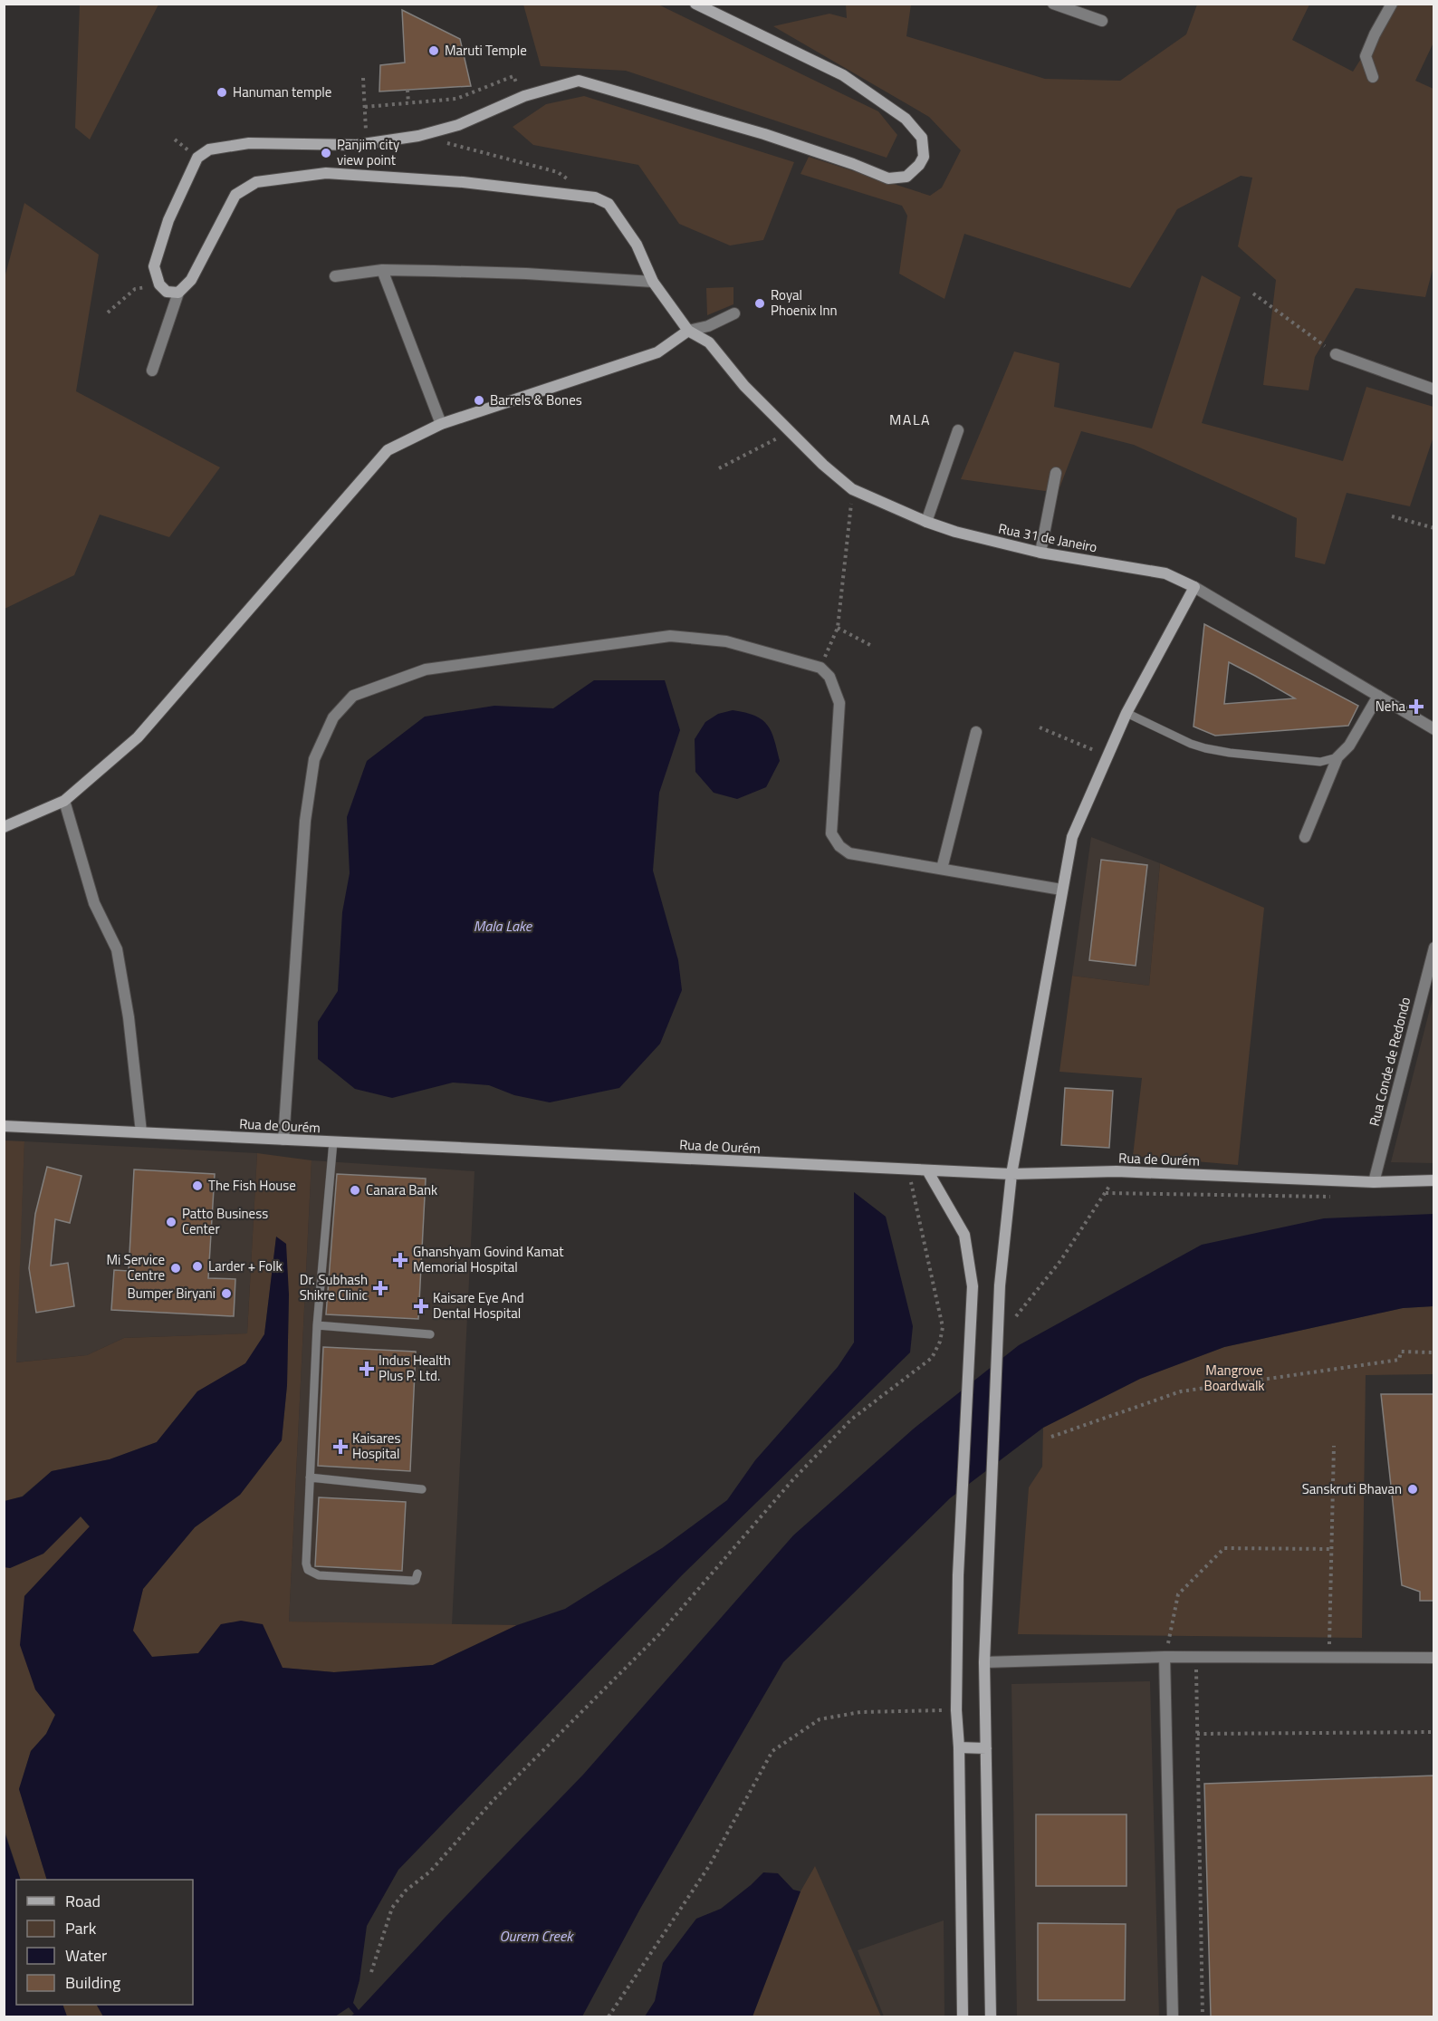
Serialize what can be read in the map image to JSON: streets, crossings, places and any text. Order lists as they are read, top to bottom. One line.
{"streets":{"street":["Rua 31 de Janeiro","Rua Conde de Redondo","Rua de Ourém"]},"crossings":[["Rua Conde de Redondo","Rua de Ourém"]],"districts":["MALA"],"water":["Mala Lake","Ourem Creek"],"parks":["Mangrove Boardwalk"],"places":{"other":["Maruti Temple","Hanuman temple","Panjim city view point","Royal Phoenix Inn","Barrels & Bones","The Fish House","Canara Bank","Patto Business Center","Larder + Folk","Mi Service Centre","Bumper Biryani","Sanskruti Bhavan"],"health":["Neha","Ghanshyam Govind Kamat Memorial Hospital","Dr. Subhash Shikre Clinic","Kaisare Eye And Dental Hospital","Indus Health Plus P. Ltd.","Kaisares Hospital"]},"legend":["Road","Park","Water","Building"]}
